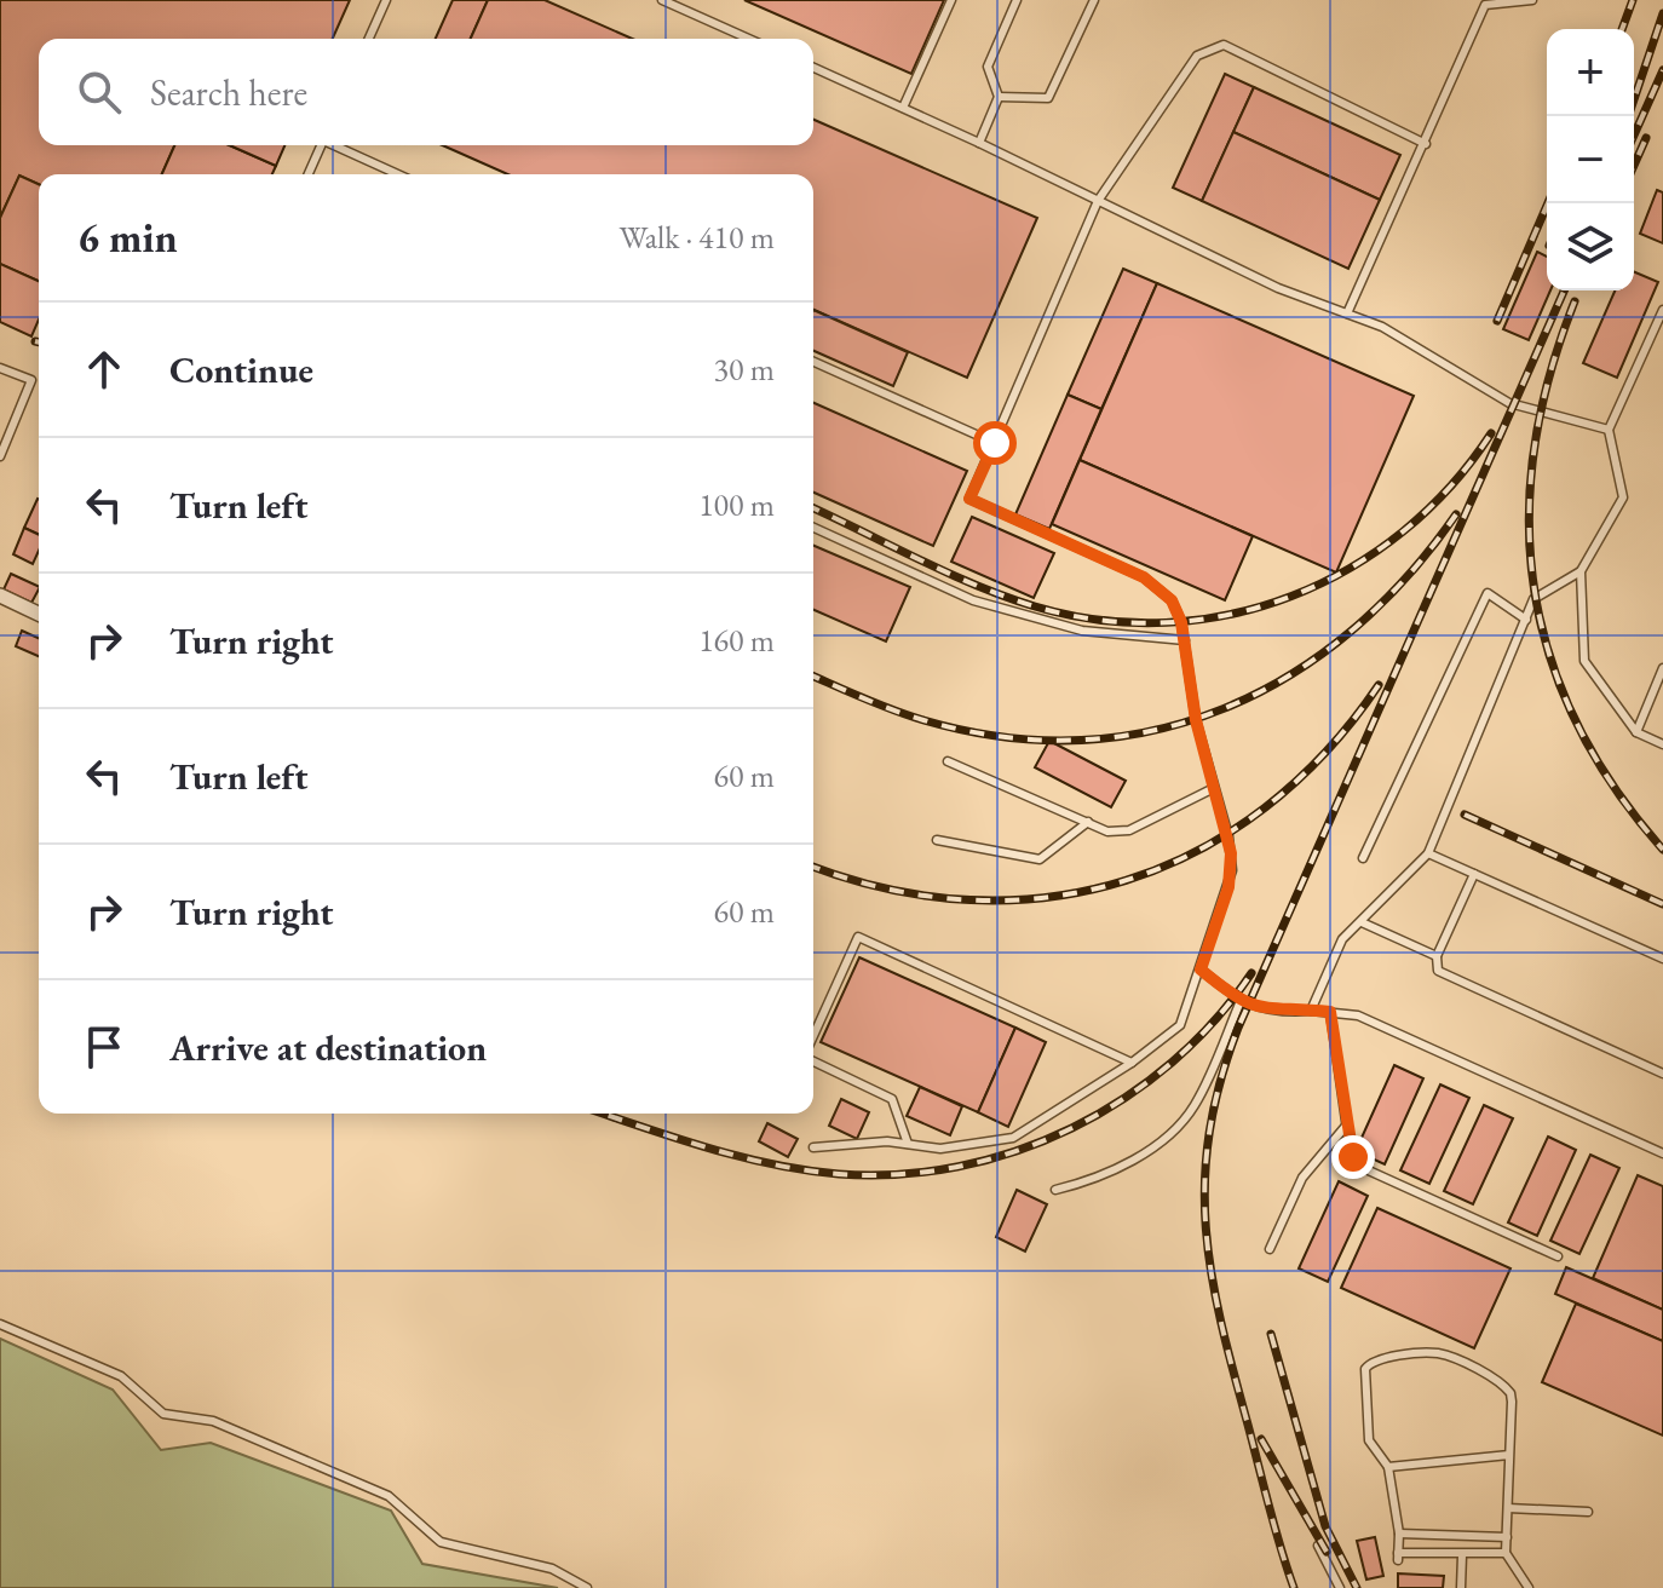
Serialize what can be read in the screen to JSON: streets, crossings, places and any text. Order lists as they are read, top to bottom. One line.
{"page":{"map_buttons":["+","−"],"search":"Search here","heading":["6 min","Walk · 410 m"],"list":[["Continue","30 m"],["Turn left","100 m"],["Turn right","160 m"],["Turn left","60 m"],["Turn right","60 m"],"Arrive at destination"]}}
